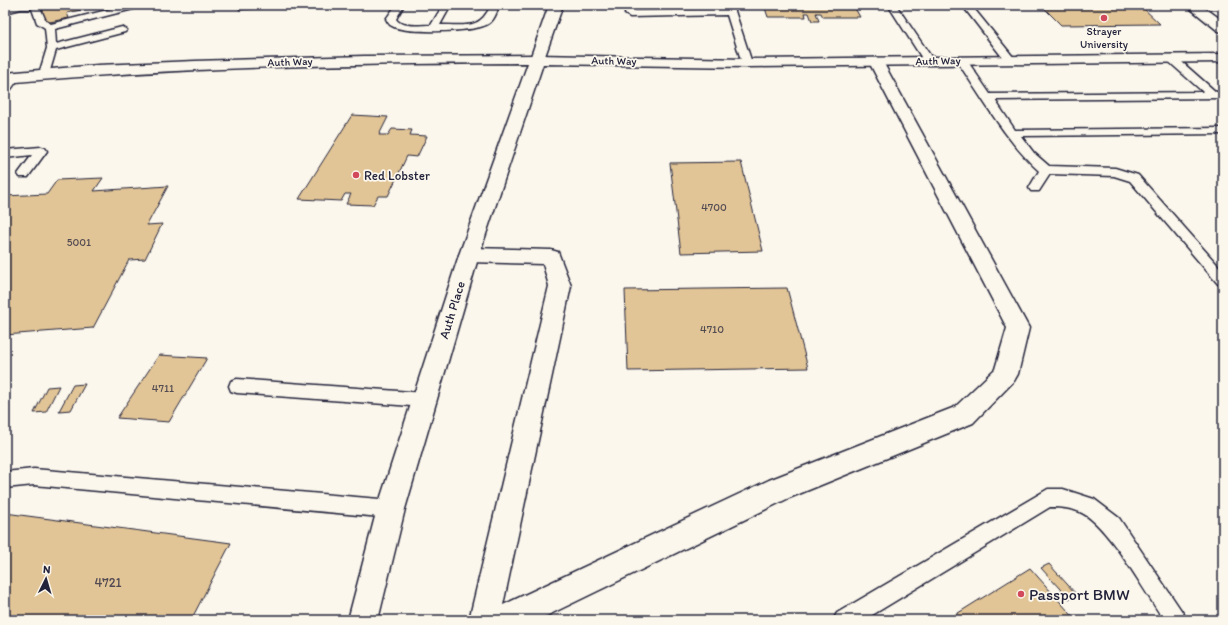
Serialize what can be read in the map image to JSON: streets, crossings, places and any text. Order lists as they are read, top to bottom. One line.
{"streets":{"street":["Auth Way","Auth Place"]},"crossings":[["Auth Way","Auth Place"]],"places":["Strayer University","Red Lobster","Passport BMW"],"house_numbers":["4700","5001","4710","4711","4721"],"north":"top"}
